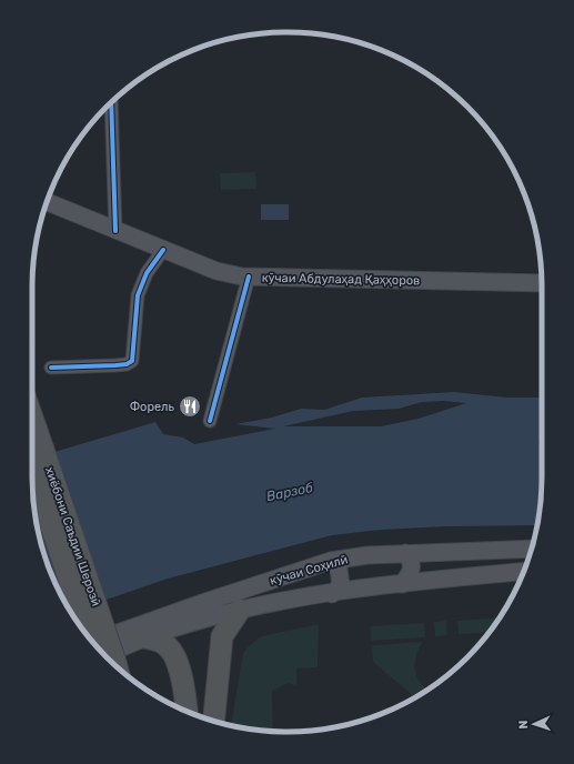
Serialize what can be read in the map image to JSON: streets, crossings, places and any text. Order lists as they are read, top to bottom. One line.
{"streets":{"highway":["хиёбони Саъдии Шерозӣ"],"main road":["кӯчаи Абдулаҳад Қаҳҳоров","кӯчаи Соҳилӣ"]},"water":["Варзоб"],"places":{"restaurant":["Форель"]},"north":"left"}
